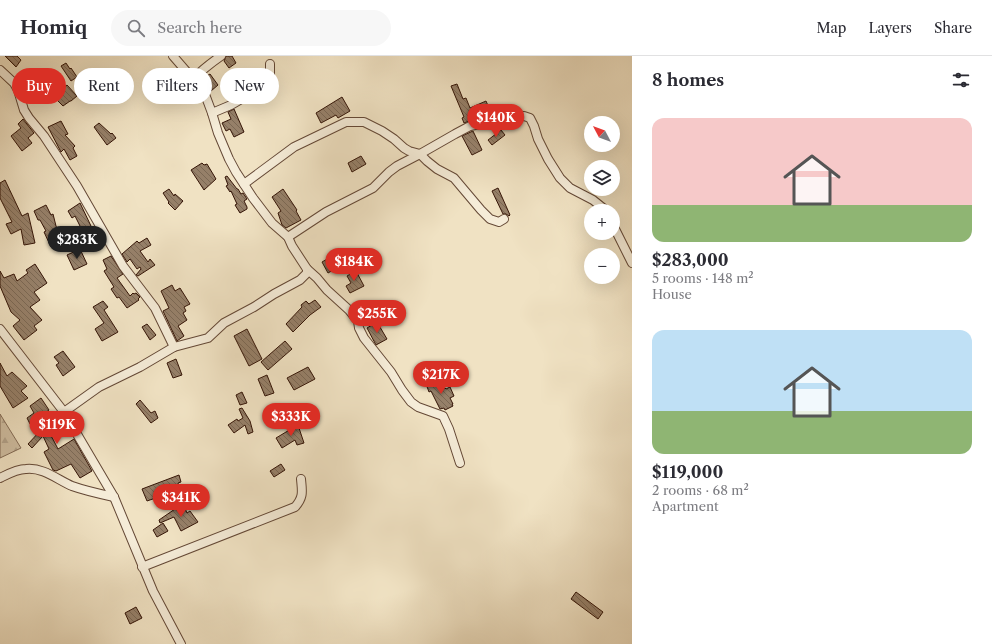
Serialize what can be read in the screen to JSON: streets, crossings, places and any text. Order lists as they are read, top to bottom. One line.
{"north":"top left","page":{"header":"Homiq","search":"Search here","nav":["Map","Layers","Share"],"heading":"8 homes","chip":["Buy","Rent","Filters","New"],"price":["$140K","$283K","$184K","$255K","$217K","$333K","$119K","$341K"],"list":[{"name":"$283,000","note":"5 rooms · 148 m² · House"},{"name":"$119,000","note":"2 rooms · 68 m² · Apartment"}],"map_buttons":["+","−"]}}
